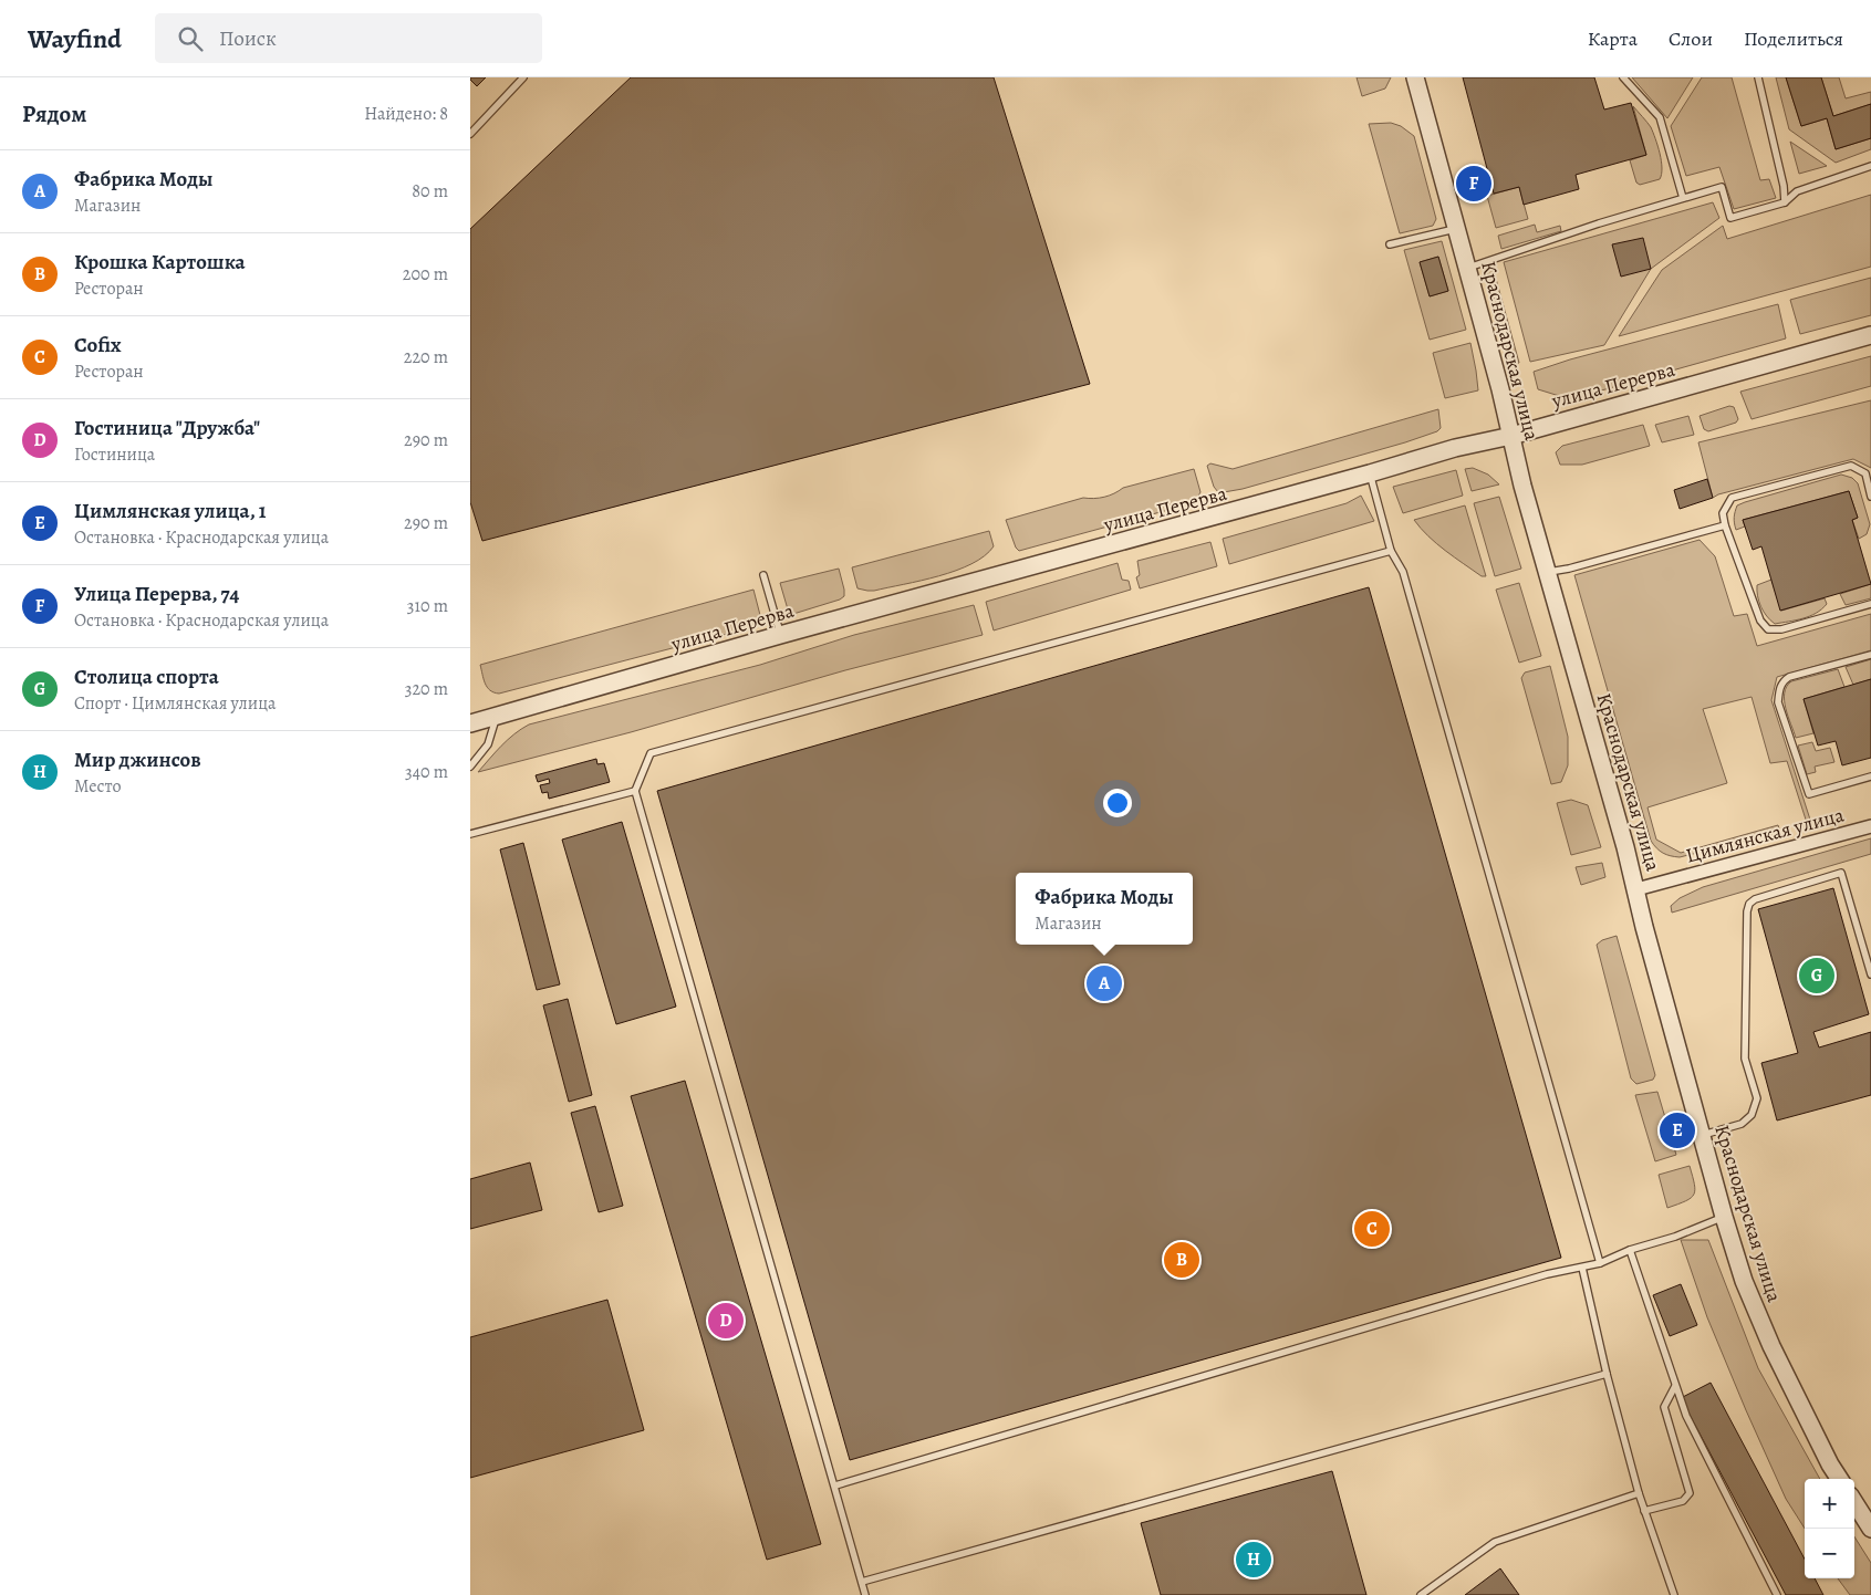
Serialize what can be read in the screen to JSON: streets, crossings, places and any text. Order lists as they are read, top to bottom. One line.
{"streets":{"street":["Краснодарская улица","улица Перерва","Цимлянская улица"]},"crossings":[["Краснодарская улица","улица Перерва"],["Краснодарская улица","Цимлянская улица"]],"page":{"header":"Wayfind","search":"Поиск","nav":["Карта","Слои","Поделиться"],"heading":["Рядом","Найдено: 8"],"list":[{"mark":"A","name":"Фабрика Моды","note":"Магазин","value":"80 m"},{"mark":"B","name":"Крошка Картошка","note":"Ресторан","value":"200 m"},{"mark":"C","name":"Cofix","note":"Ресторан","value":"220 m"},{"mark":"D","name":"Гостиница \"Дружба\"","note":"Гостиница","value":"290 m"},{"mark":"E","name":"Цимлянская улица, 1","note":"Остановка · Краснодарская улица","value":"290 m"},{"mark":"F","name":"Улица Перерва, 74","note":"Остановка · Краснодарская улица","value":"310 m"},{"mark":"G","name":"Столица спорта","note":"Спорт · Цимлянская улица","value":"320 m"},{"mark":"H","name":"Мир джинсов","note":"Место","value":"340 m"}],"pins":["F","G","A","E","C","B","D","H"],"popup":["Фабрика Моды","Магазин"],"map_buttons":["+","−"]}}
